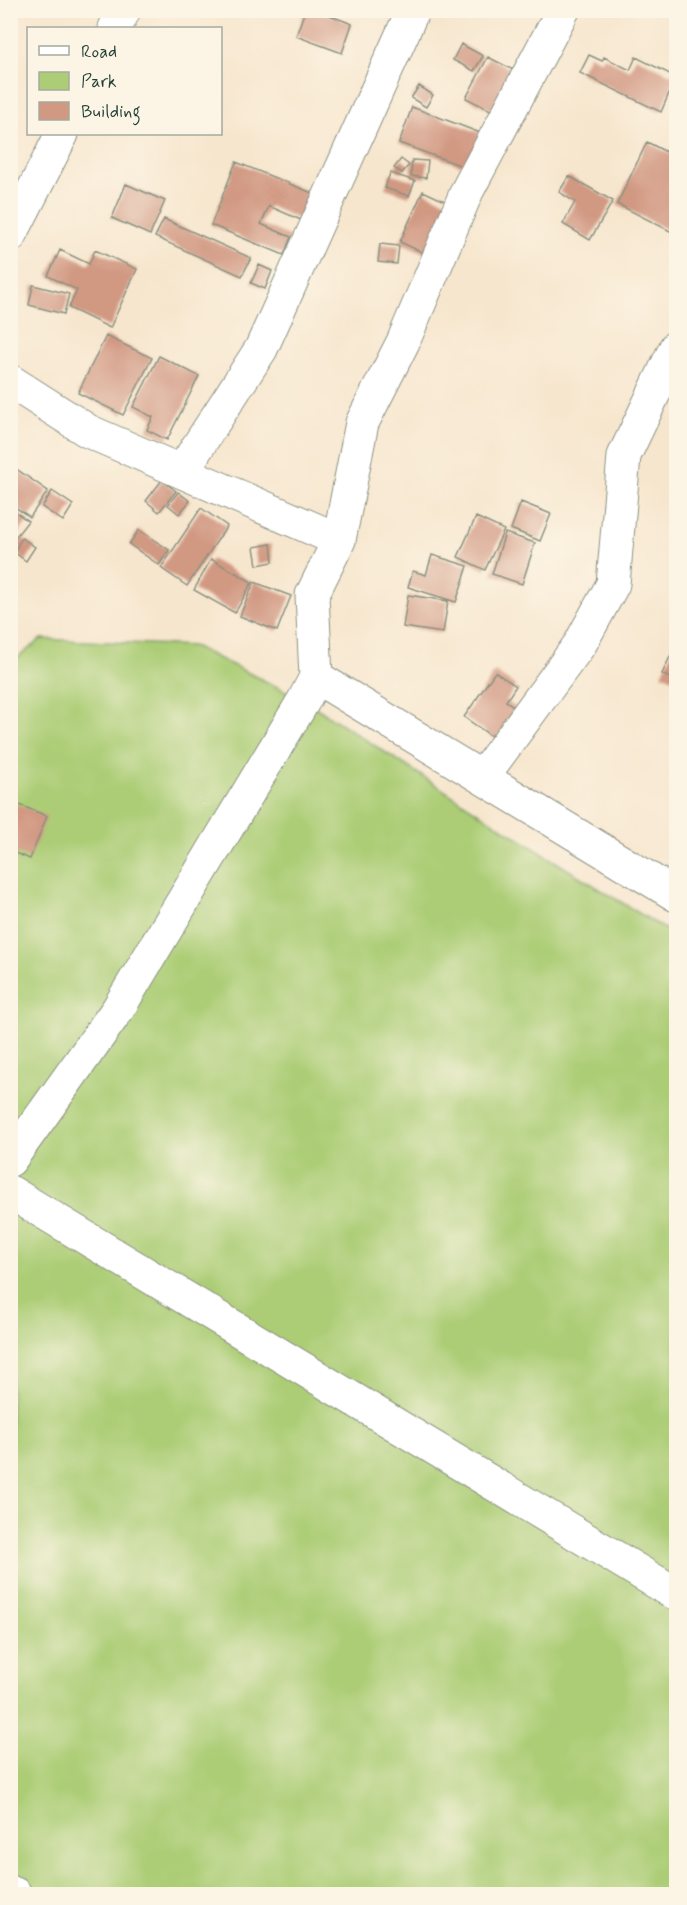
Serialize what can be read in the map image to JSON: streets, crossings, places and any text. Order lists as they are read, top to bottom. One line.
{"legend":["Road","Park","Building"]}
